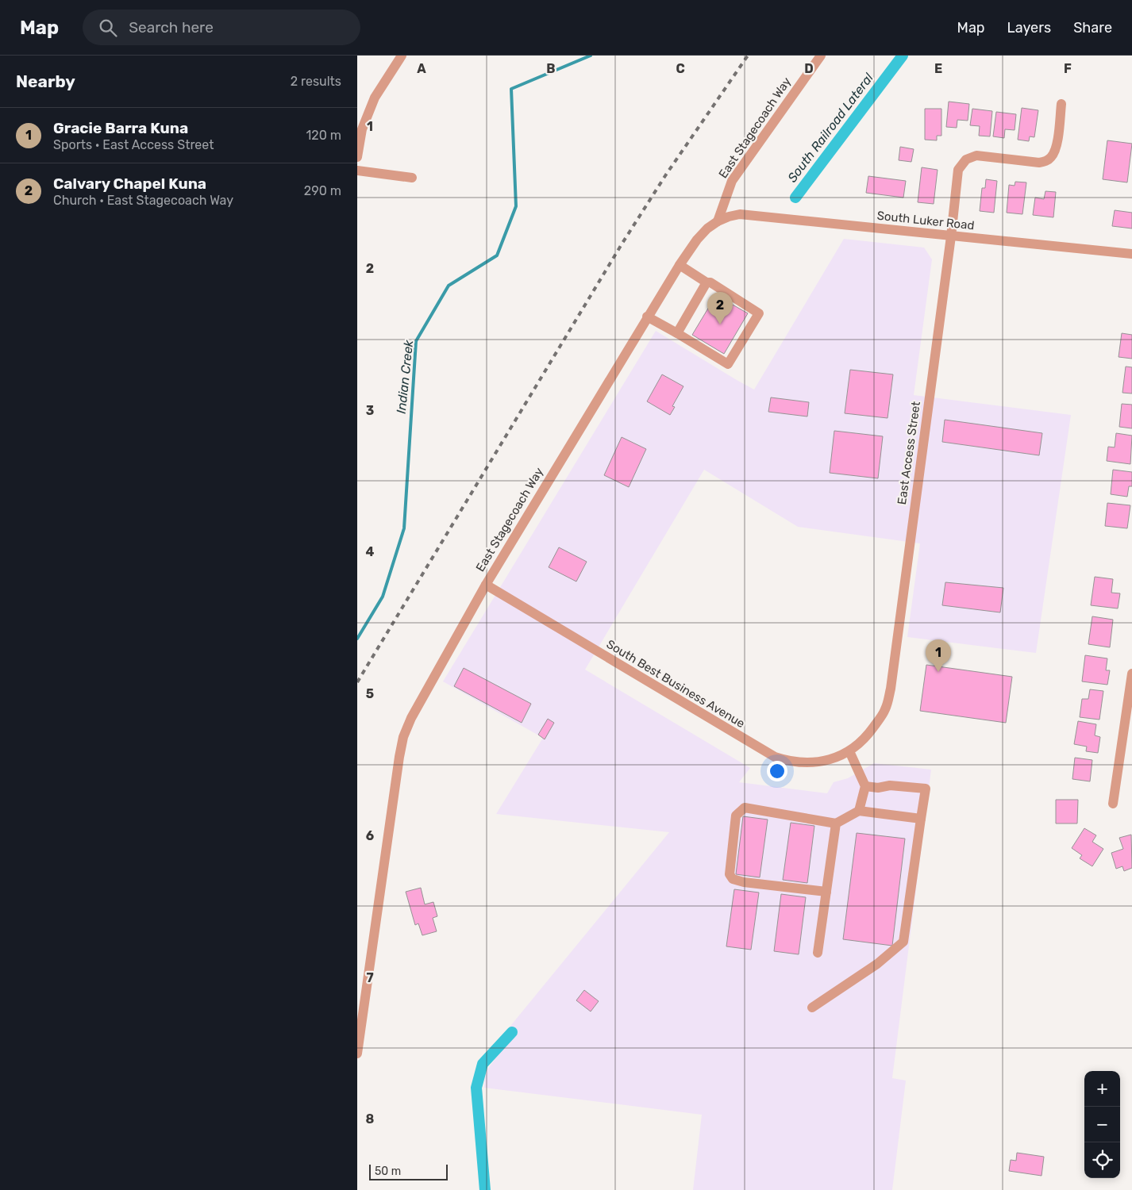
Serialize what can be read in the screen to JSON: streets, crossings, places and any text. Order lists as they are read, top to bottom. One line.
{"streets":{"street":["East Stagecoach Way","South Luker Road","East Access Street","South Best Business Avenue"]},"crossings":[["East Stagecoach Way","South Luker Road"],["East Stagecoach Way","South Best Business Avenue"],["South Luker Road","East Access Street"],["East Access Street","South Best Business Avenue"]],"water":["South Railroad Lateral","Indian Creek"],"scale_bar":"50 m","page":{"header":"Map","search":"Search here","nav":["Map","Layers","Share"],"heading":["Nearby","2 results"],"list":[{"mark":"1","name":"Gracie Barra Kuna","note":"Sports · East Access Street","value":"120 m"},{"mark":"2","name":"Calvary Chapel Kuna","note":"Church · East Stagecoach Way","value":"290 m"}],"pins":["2","1"],"map_buttons":["+","−"],"scale":"50 m"},"grid":{"columns":["A","B","C","D","E","F"],"rows":["1","2","3","4","5","6","7","8"]}}
